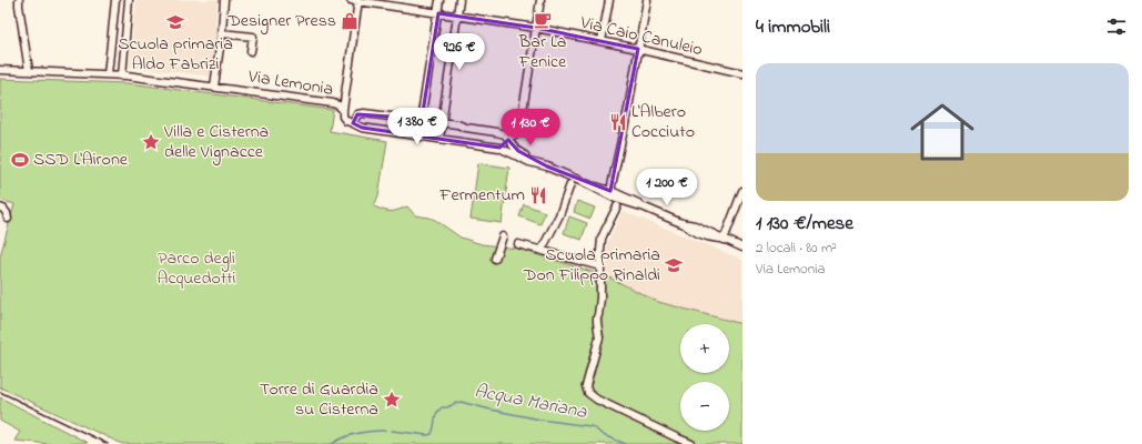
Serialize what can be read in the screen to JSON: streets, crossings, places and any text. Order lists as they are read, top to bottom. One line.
{"streets":{"street":["Via Caio Canuleio","Via Lemonia"]},"water":["Acqua Mariana"],"parks":["Parco degli Acquedotti"],"places":{"cafe":["Bar La Fenice"],"shop":["Designer Press"],"school or university":["Scuola primaria Aldo Fabrizi","Scuola primaria Don Filippo Rinaldi"],"restaurant":["L'Albero Cocciuto","Fermentum"],"place":["Villa e Cisterna delle Vignacce","Torre di Guardia su Cisterna"],"sports":["SSD L'Airone"]},"page":{"heading":"4 immobili","price":["926 €","1 380 €","1 130 €","1 200 €"],"list":[{"name":"1 130 €/mese","note":"2 locali · 80 m² · Via Lemonia"}],"map_buttons":["+","−"]}}
